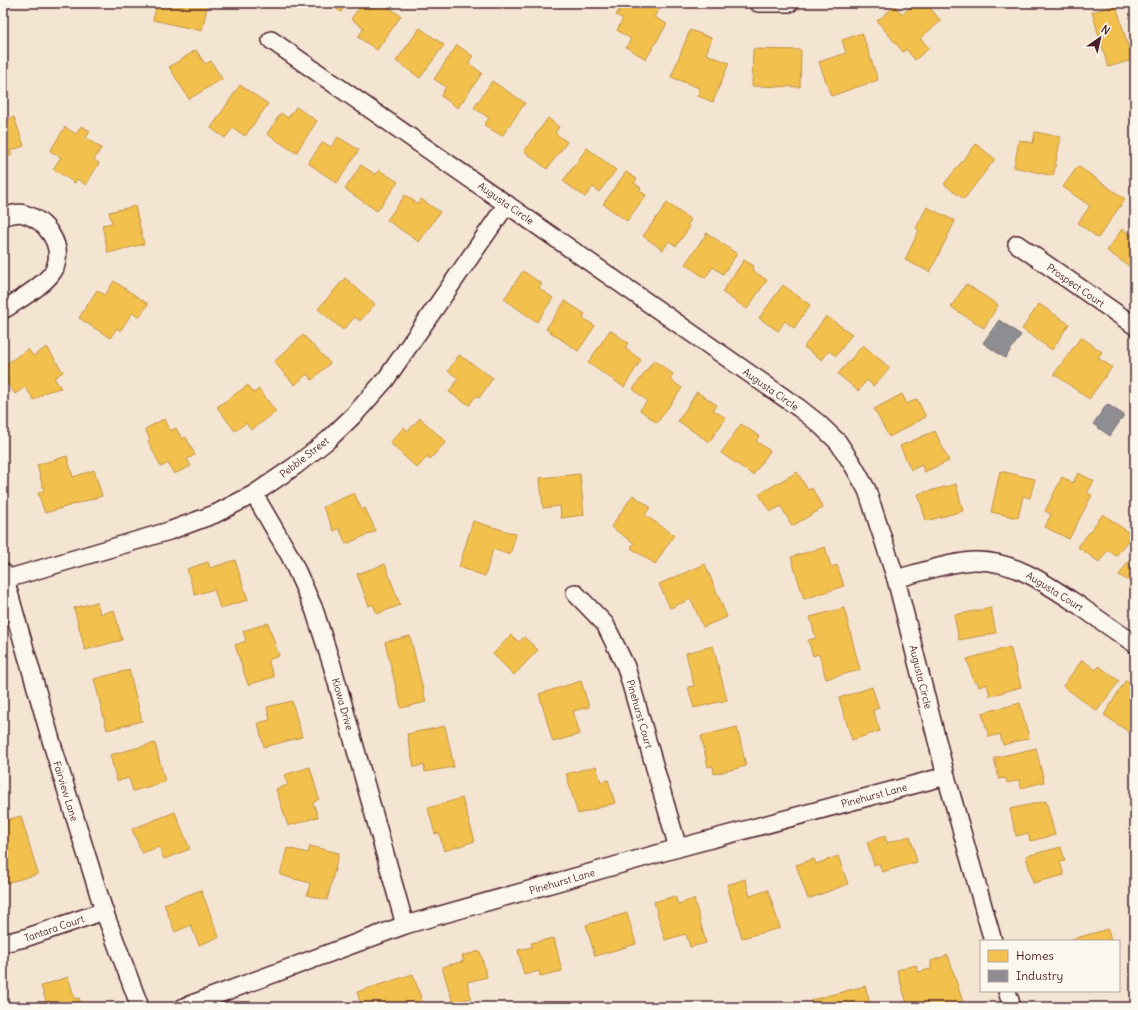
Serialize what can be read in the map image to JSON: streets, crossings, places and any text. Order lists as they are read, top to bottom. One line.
{"streets":{"street":["Augusta Circle","Prospect Court","Pebble Street","Augusta Court","Kiowa Drive","Pinehurst Court","Fairview Lane","Pinehurst Lane","Tantara Court"]},"crossings":[["Augusta Circle","Pebble Street"],["Augusta Circle","Augusta Court"],["Augusta Circle","Pinehurst Lane"],["Pebble Street","Kiowa Drive"],["Pebble Street","Fairview Lane"],["Kiowa Drive","Pinehurst Lane"],["Pinehurst Court","Pinehurst Lane"],["Fairview Lane","Tantara Court"]],"legend":["Homes","Industry"],"north":"top right"}
